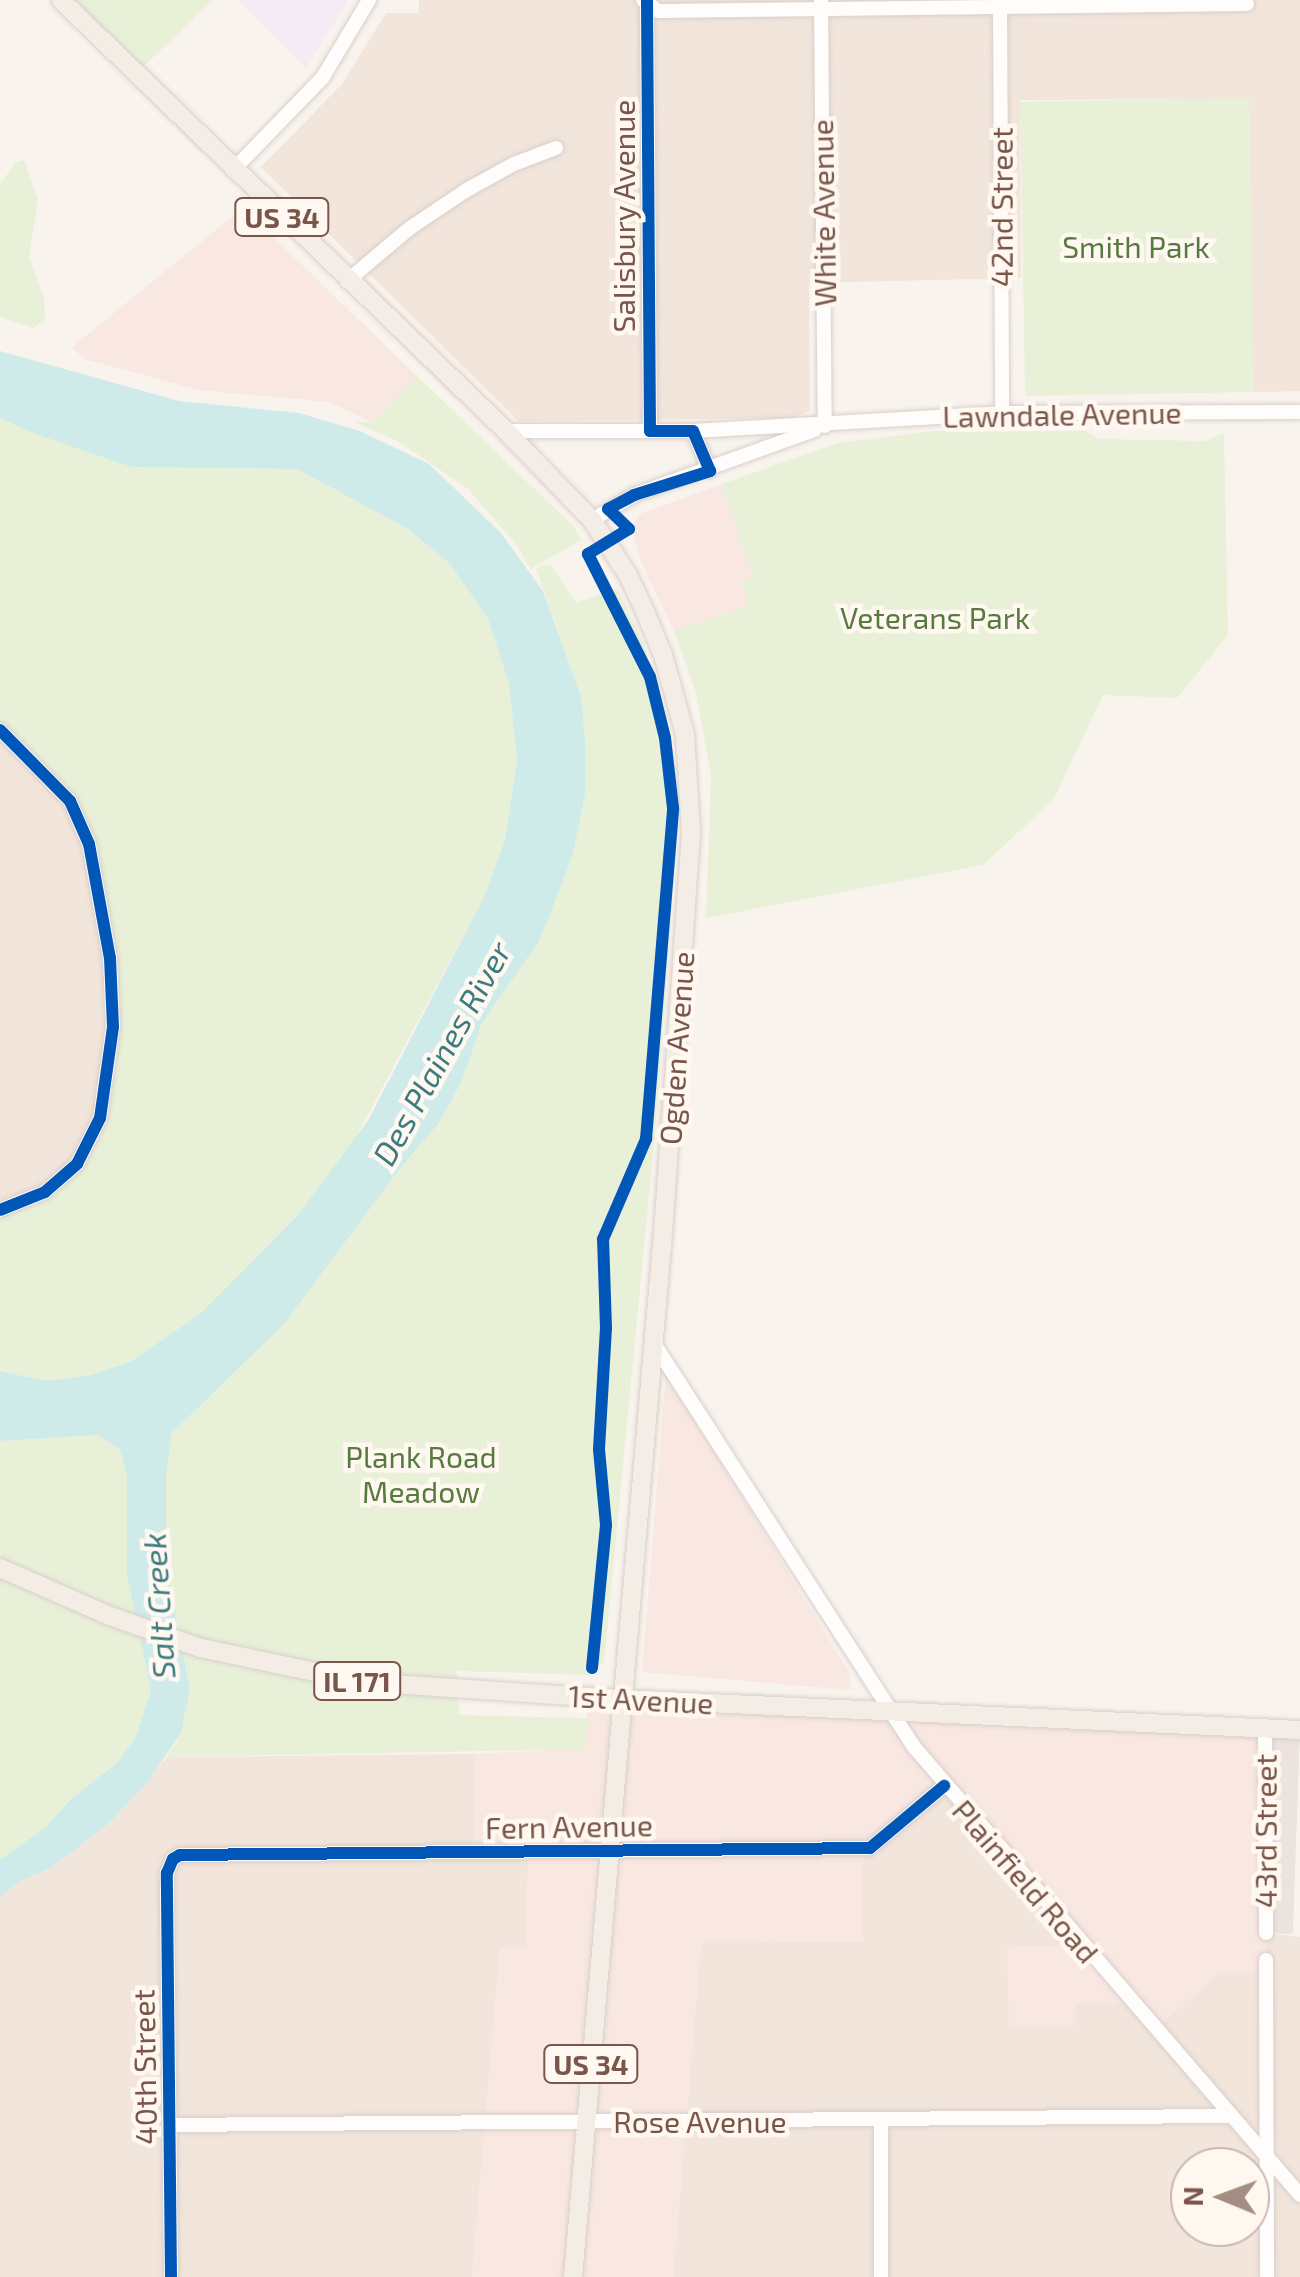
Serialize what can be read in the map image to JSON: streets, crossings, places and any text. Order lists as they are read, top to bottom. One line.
{"streets":{"main road":["US 34","Ogden Avenue","IL 171","1st Avenue"],"street":["42nd Street","White Avenue","Salisbury Avenue","Lawndale Avenue","Fern Avenue","43rd Street","Plainfield Road","40th Street","Rose Avenue"]},"crossings":[["42nd Street","Lawndale Avenue"],["White Avenue","Lawndale Avenue"],["Salisbury Avenue","Lawndale Avenue"],["Lawndale Avenue","Ogden Avenue"],["Ogden Avenue","1st Avenue"],["Ogden Avenue","Fern Avenue"],["Ogden Avenue","Plainfield Road"],["Ogden Avenue","Rose Avenue"],["1st Avenue","43rd Street"],["1st Avenue","Plainfield Road"],["Fern Avenue","Plainfield Road"],["Fern Avenue","40th Street"],["Plainfield Road","Rose Avenue"],["40th Street","Rose Avenue"]],"water":["Des Plaines River","Salt Creek"],"parks":["Smith Park","Veterans Park","Plank Road Meadow"],"north":"left"}
